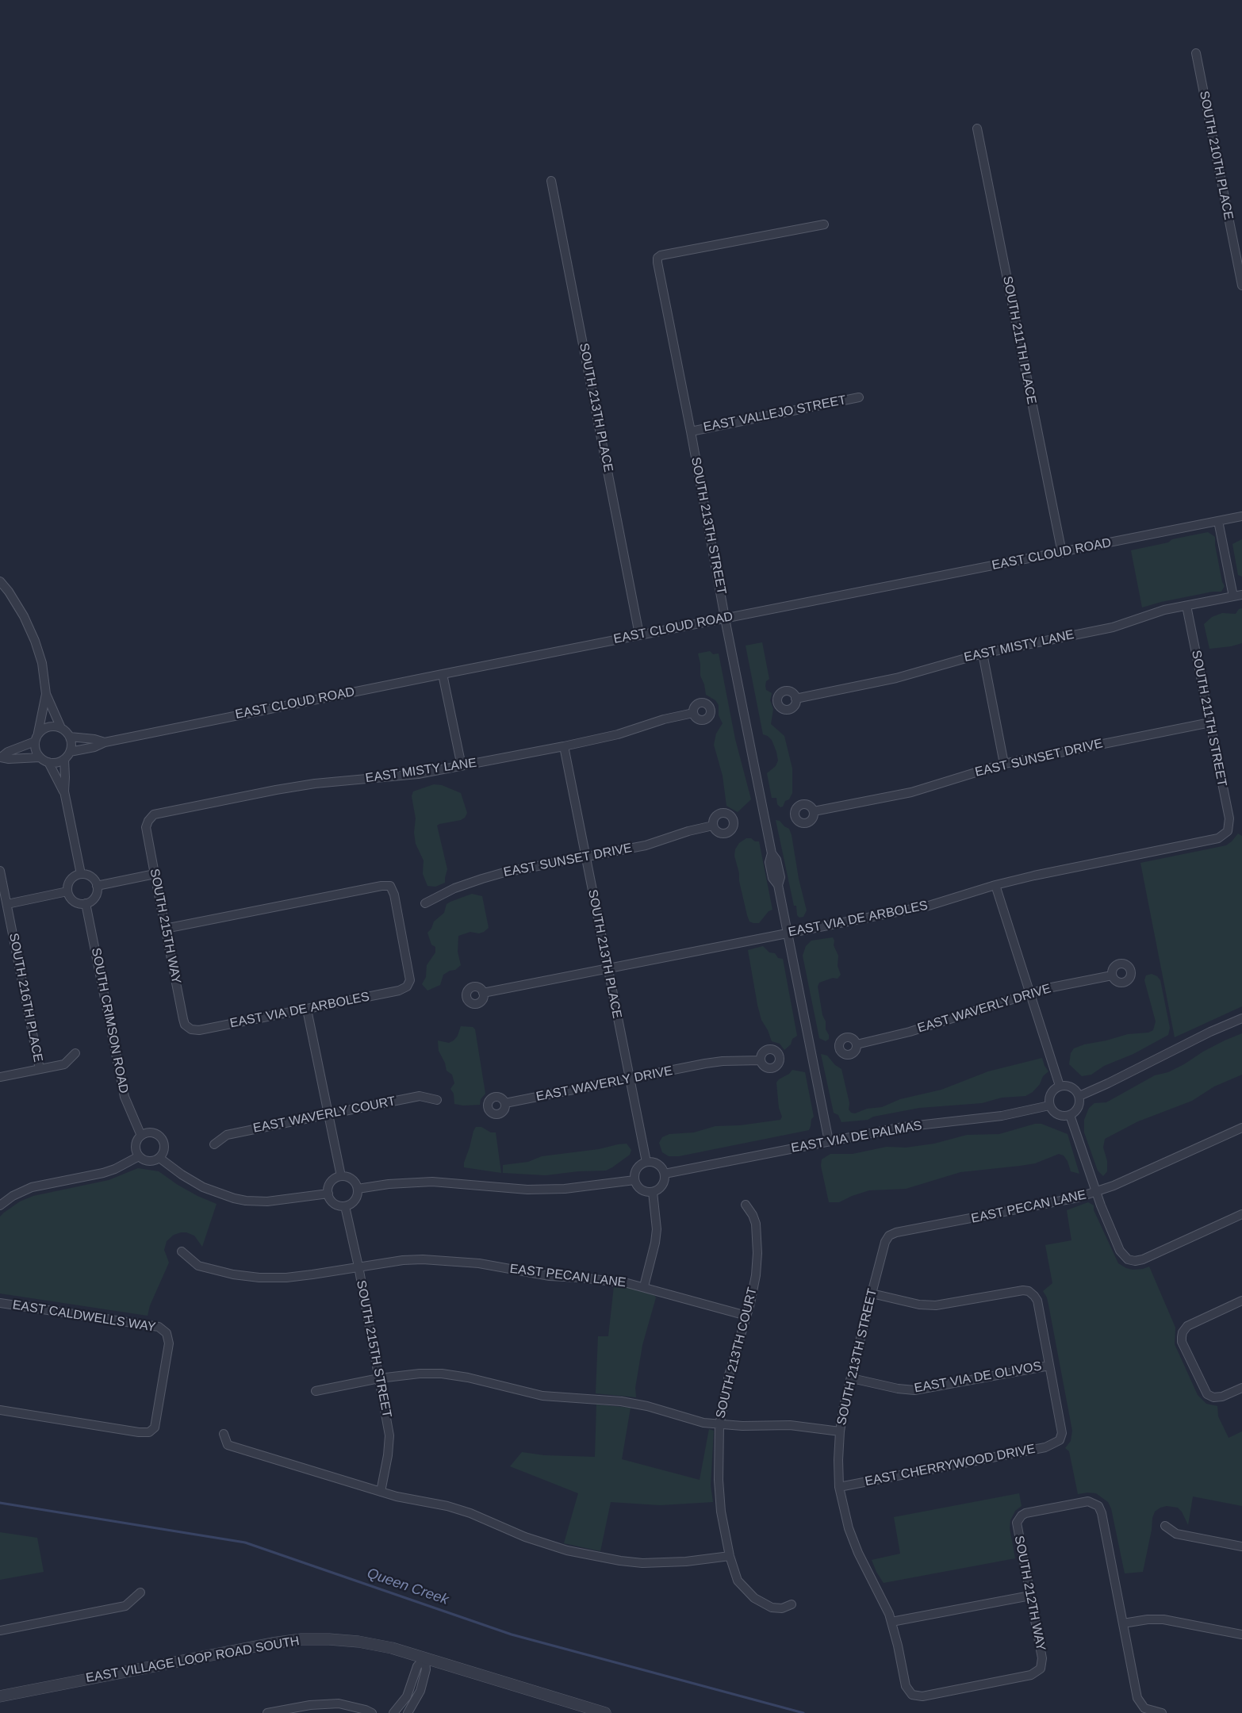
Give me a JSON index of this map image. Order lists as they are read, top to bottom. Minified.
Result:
{"streets":{"street":["SOUTH 210TH PLACE","SOUTH 211TH PLACE","SOUTH 213TH PLACE","EAST VALLEJO STREET","SOUTH 213TH STREET","EAST CLOUD ROAD","EAST MISTY LANE","SOUTH 211TH STREET","EAST SUNSET DRIVE","EAST VIA DE ARBOLES","SOUTH 215TH WAY","SOUTH 216TH PLACE","EAST WAVERLY DRIVE","SOUTH CRIMSON ROAD","EAST WAVERLY COURT","EAST VIA DE PALMAS","EAST PECAN LANE","EAST CALDWELLS WAY","SOUTH 215TH STREET","SOUTH 213TH COURT","EAST VIA DE OLIVOS","EAST CHERRYWOOD DRIVE","SOUTH 212TH WAY","EAST VILLAGE LOOP ROAD SOUTH"]},"crossings":[["SOUTH 211TH PLACE","EAST CLOUD ROAD"],["SOUTH 213TH PLACE","EAST CLOUD ROAD"],["SOUTH 213TH PLACE","EAST MISTY LANE"],["SOUTH 213TH PLACE","EAST SUNSET DRIVE"],["SOUTH 213TH PLACE","EAST VIA DE ARBOLES"],["SOUTH 213TH PLACE","EAST WAVERLY DRIVE"],["SOUTH 213TH PLACE","EAST VIA DE PALMAS"],["EAST VALLEJO STREET","SOUTH 213TH STREET"],["SOUTH 213TH STREET","EAST CLOUD ROAD"],["SOUTH 213TH STREET","EAST VIA DE ARBOLES"],["SOUTH 213TH STREET","EAST VIA DE PALMAS"],["SOUTH 213TH STREET","EAST PECAN LANE"],["SOUTH 213TH STREET","EAST VIA DE OLIVOS"],["SOUTH 213TH STREET","EAST CHERRYWOOD DRIVE"],["SOUTH 213TH STREET","SOUTH 212TH WAY"],["EAST MISTY LANE","SOUTH 211TH STREET"],["EAST MISTY LANE","SOUTH 215TH WAY"],["SOUTH 211TH STREET","EAST SUNSET DRIVE"],["SOUTH 211TH STREET","EAST VIA DE ARBOLES"],["EAST VIA DE ARBOLES","SOUTH 215TH WAY"],["EAST PECAN LANE","SOUTH 215TH STREET"],["EAST PECAN LANE","SOUTH 213TH COURT"],["EAST VIA DE OLIVOS","EAST CHERRYWOOD DRIVE"]],"water":["Queen Creek"]}
